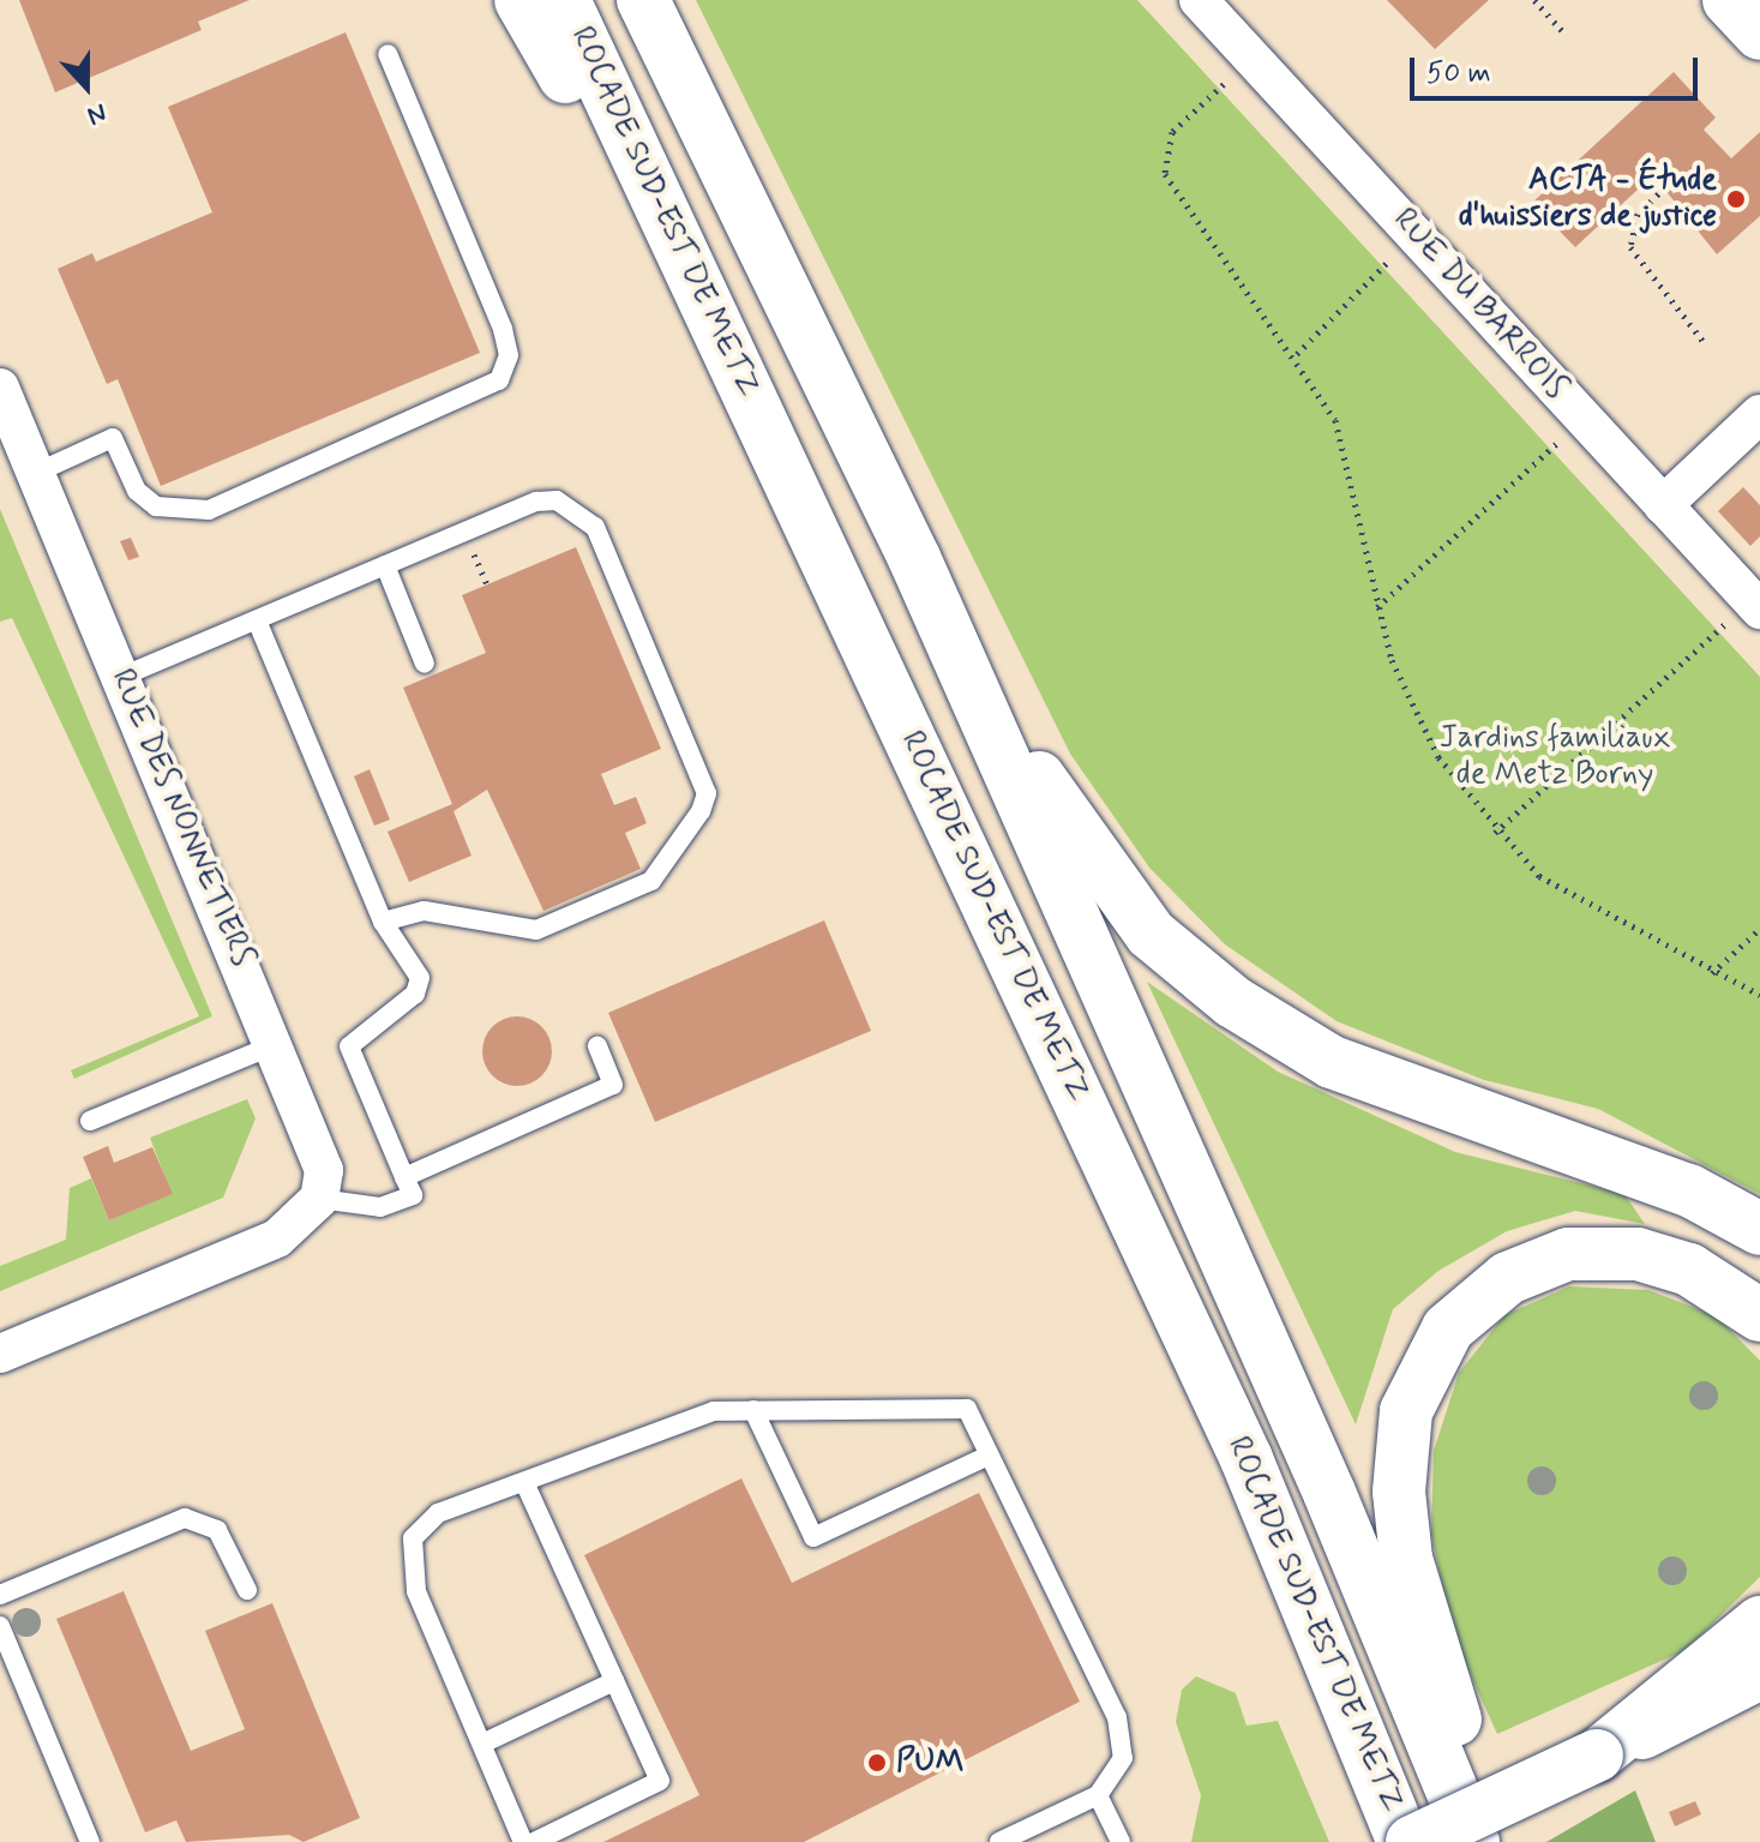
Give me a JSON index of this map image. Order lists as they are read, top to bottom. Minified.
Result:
{"streets":{"main road":["ROCADE SUD-EST DE METZ"],"street":["RUE DU BARROIS","RUE DES NONNETIERS"]},"parks":["Jardins familiaux de Metz Borny"],"places":["ACTA - Étude d'huissiers de justice","PUM"],"scale_bar":"50 m","north":"bottom"}
